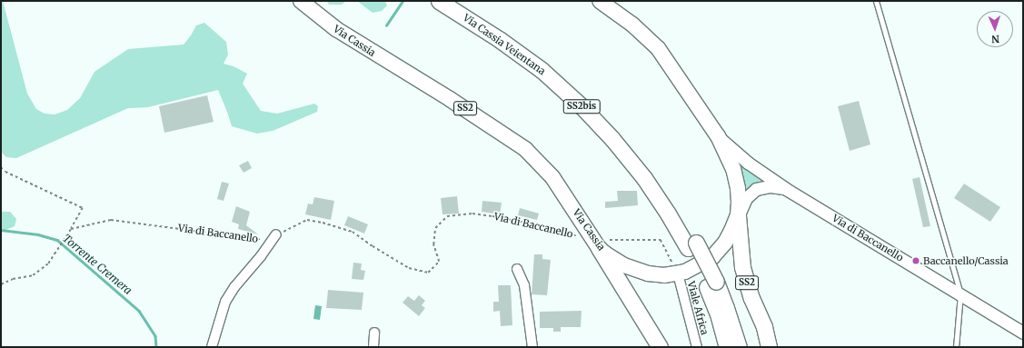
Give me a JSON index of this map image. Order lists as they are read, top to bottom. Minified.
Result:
{"streets":{"highway":["Via Cassia Veientana","SS2bis","SS2"],"main road":["Via Cassia"],"street":["Via di Baccanello","Viale Africa"]},"crossings":[["Via Cassia","SS2"],["Via Cassia","Via di Baccanello"],["Via Cassia","Viale Africa"],["SS2","Via di Baccanello"]],"water":["Torrente Cremera"],"places":["Baccanello/Cassia"],"north":"bottom"}
